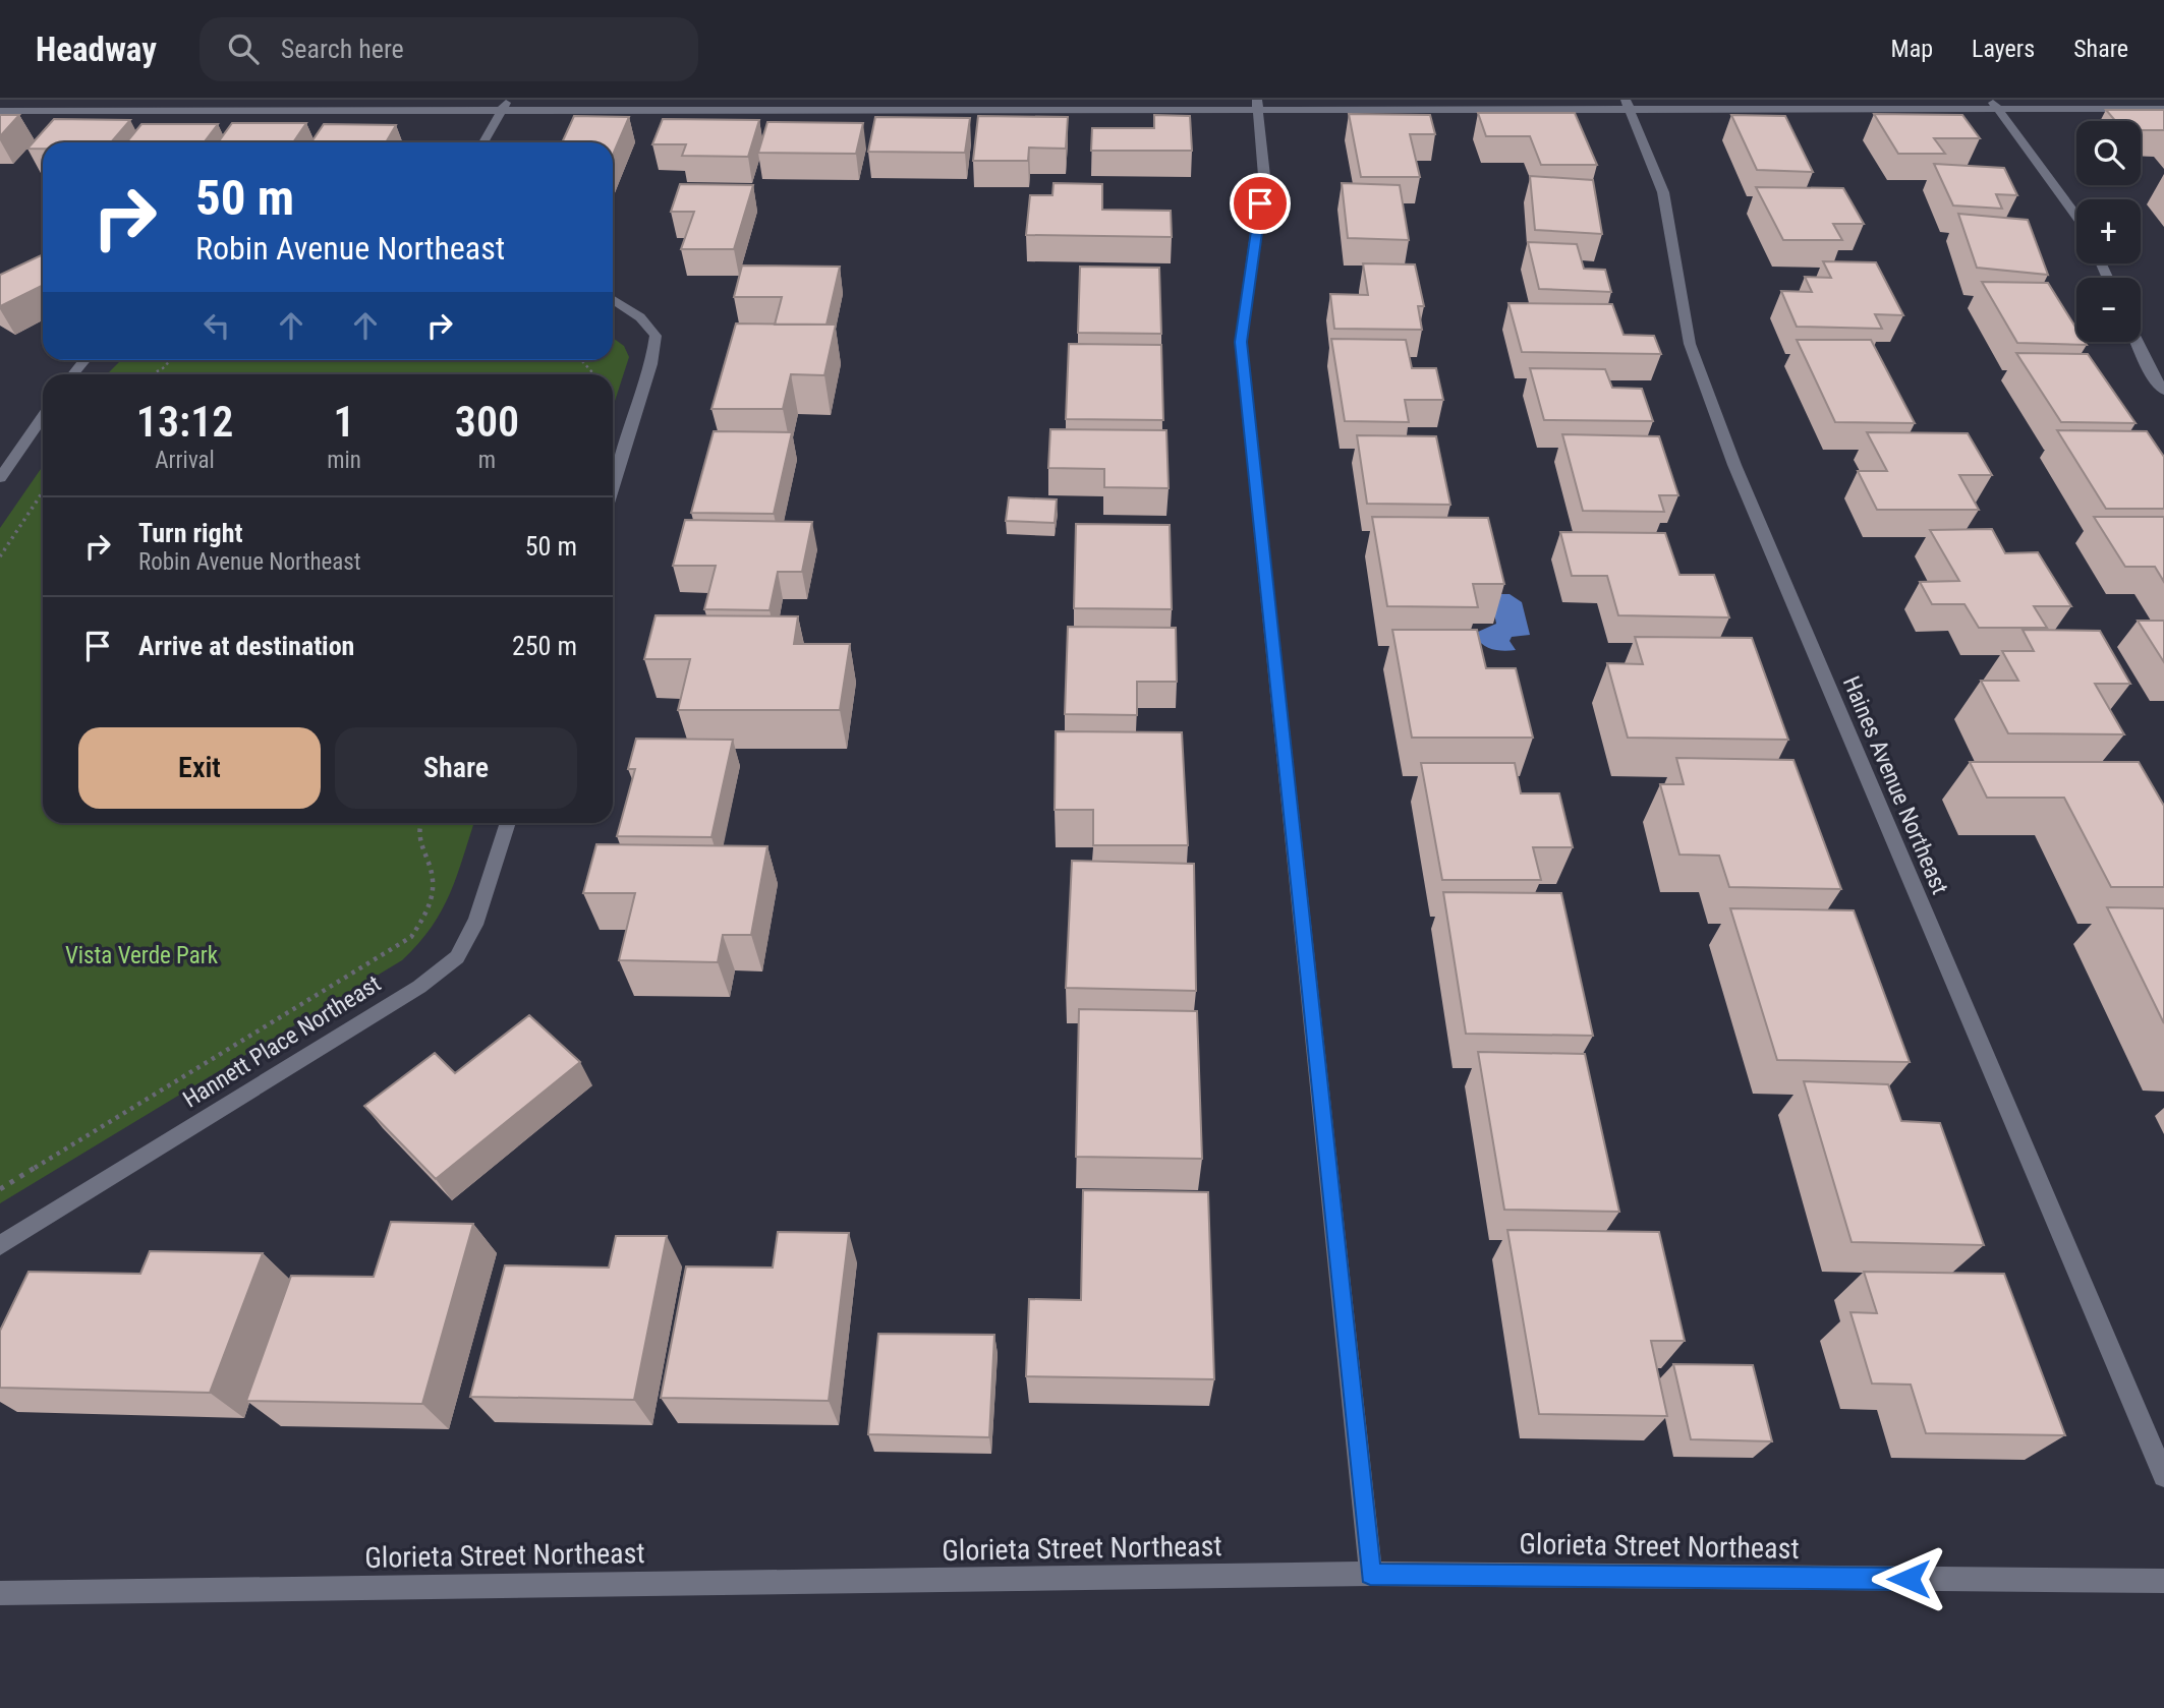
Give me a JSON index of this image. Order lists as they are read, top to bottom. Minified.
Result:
{"streets":{"street":["Haines Avenue Northeast","Hannett Place Northeast","Glorieta Street Northeast"]},"parks":["Vista Verde Park"],"page":{"header":"Headway","search":"Search here","nav":["Map","Layers","Share"],"map_buttons":["+","−"],"turn":["50 m","Robin Avenue Northeast"],"eta":["13:12","Arrival","1","min","300","m"],"list":[{"name":"Turn right","note":"Robin Avenue Northeast","value":"50 m"},{"name":"Arrive at destination","value":"250 m"}],"buttons":["Exit","Share"]}}
